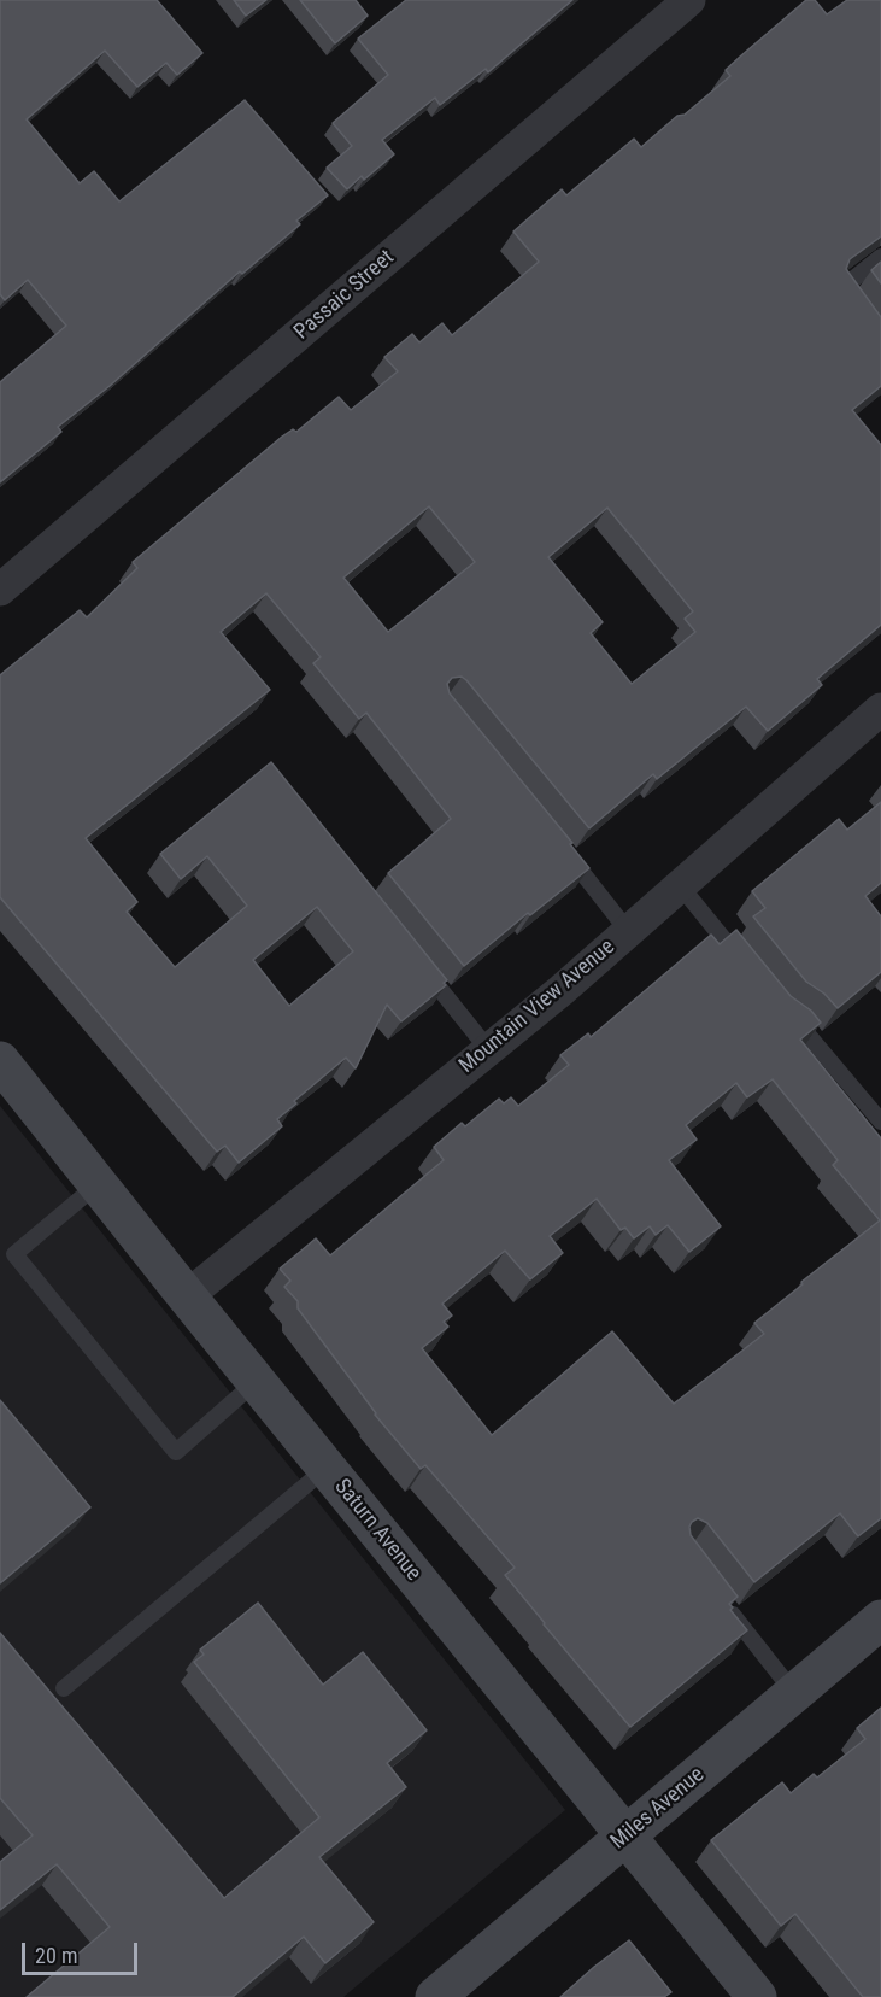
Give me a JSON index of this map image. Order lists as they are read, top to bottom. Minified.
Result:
{"streets":{"street":["Passaic Street","Mountain View Avenue","Saturn Avenue","Miles Avenue"]},"crossings":[["Mountain View Avenue","Saturn Avenue"],["Saturn Avenue","Miles Avenue"]],"scale_bar":"20 m"}
